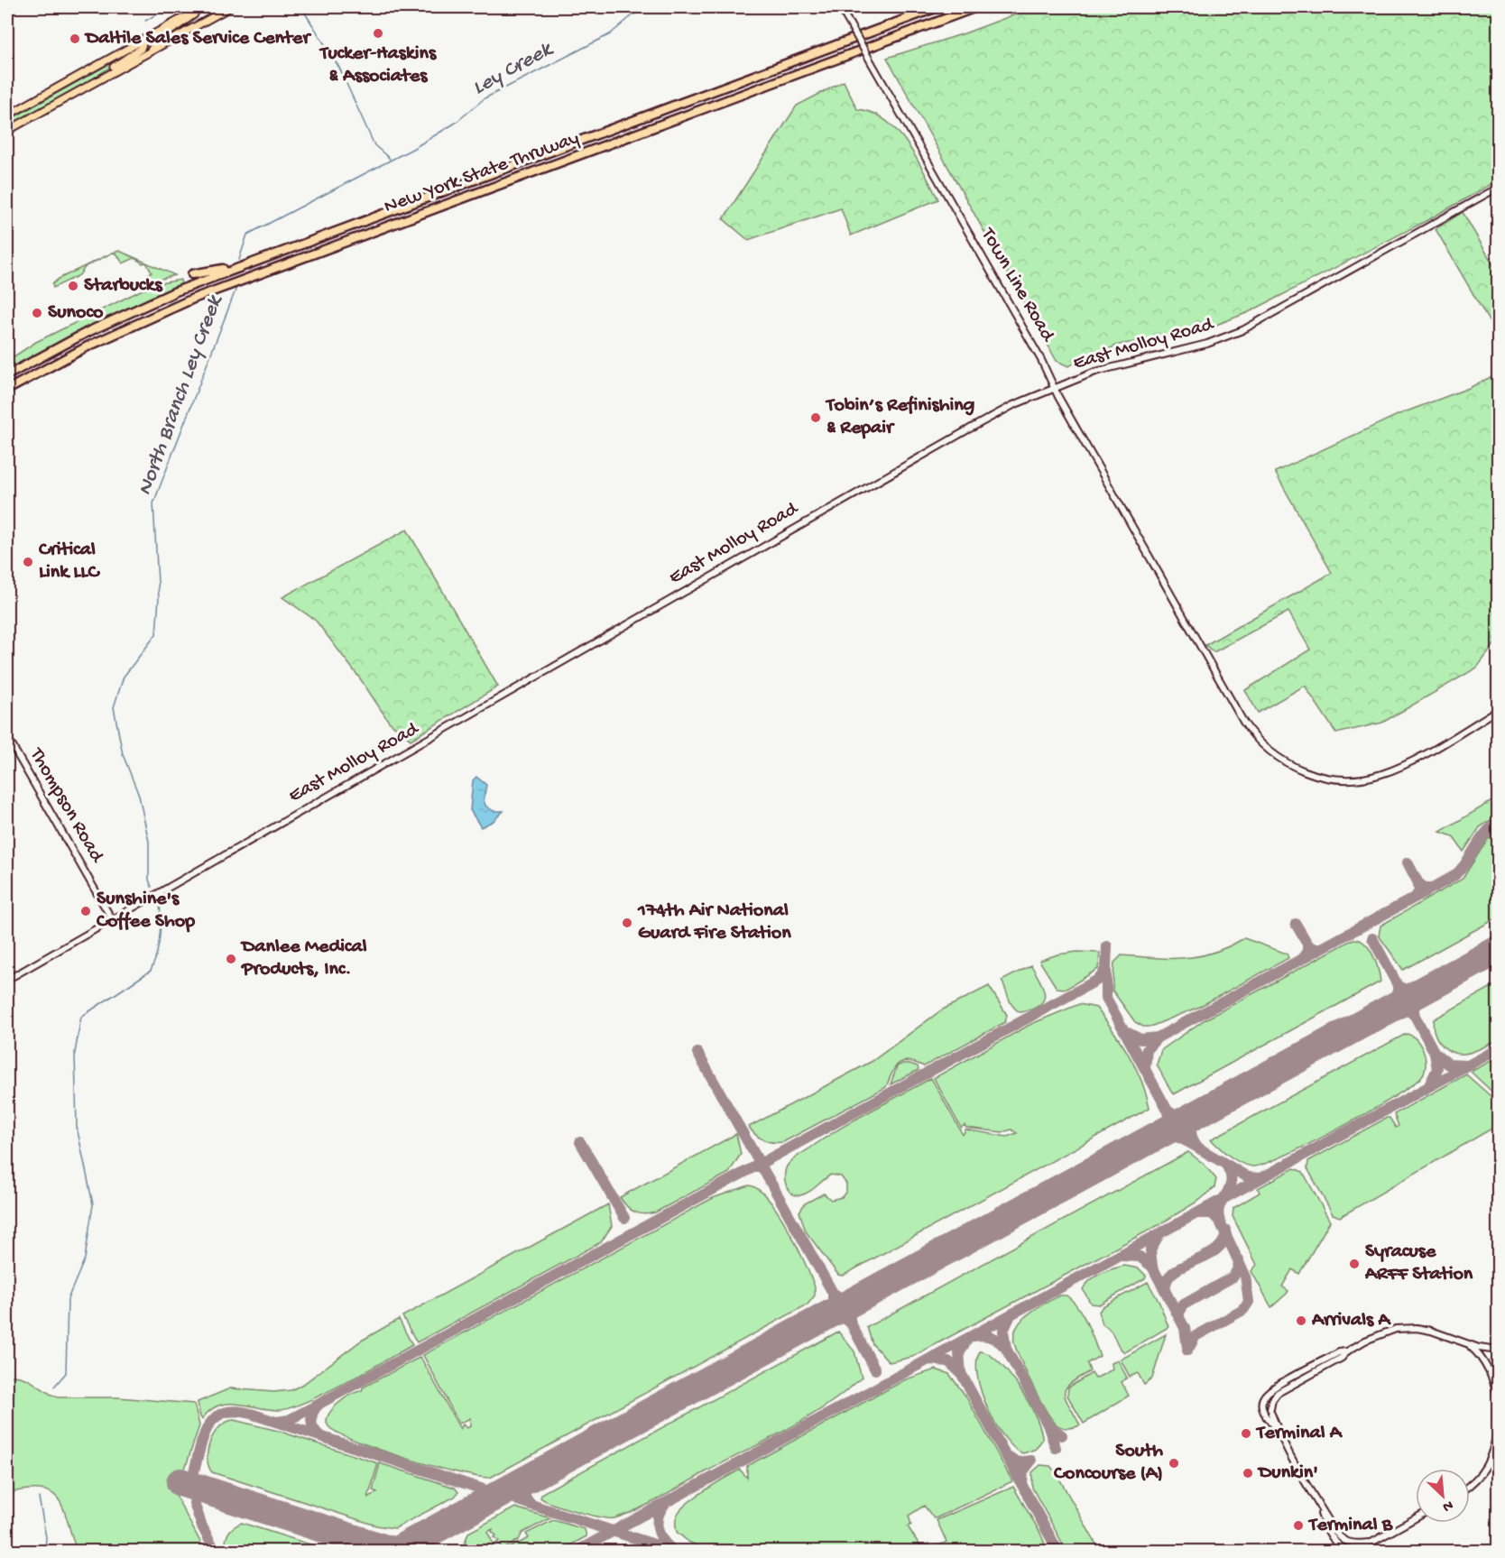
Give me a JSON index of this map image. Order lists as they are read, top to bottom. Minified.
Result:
{"streets":{"highway":["New York State Thruway"],"street":["Town Line Road","East Molloy Road","Thompson Road"]},"crossings":[["Town Line Road","East Molloy Road"],["East Molloy Road","Thompson Road"]],"water":["Ley Creek","North Branch Ley Creek"],"places":["Tucker-Haskins & Associates","Daltile Sales Service Center","Starbucks","Sunoco","Tobin’s Refinishing & Repair","Critical Link LLC","Sunshine's Coffee Shop","174th Air National Guard Fire Station","Danlee Medical Products, Inc.","Syracuse ARFF Station","Arrivals A","Terminal A","South Concourse (A)","Dunkin'","Terminal B"],"north":"bottom right"}
